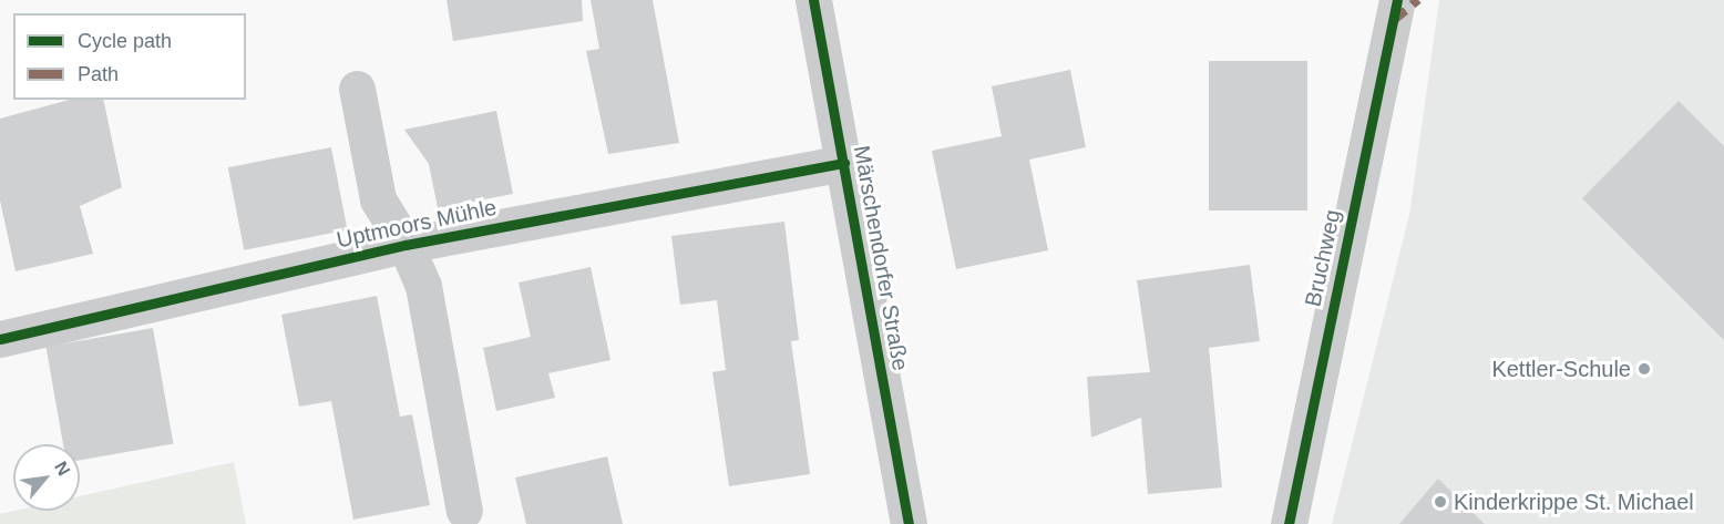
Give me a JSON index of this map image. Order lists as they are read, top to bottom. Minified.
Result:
{"streets":{"street":["Uptmoors Mühle","Märschendorfer Straße","Bruchweg"]},"crossings":[["Uptmoors Mühle","Märschendorfer Straße"]],"places":["Kettler-Schule","Kinderkrippe St. Michael"],"legend":["Cycle path","Path"],"north":"top right"}
